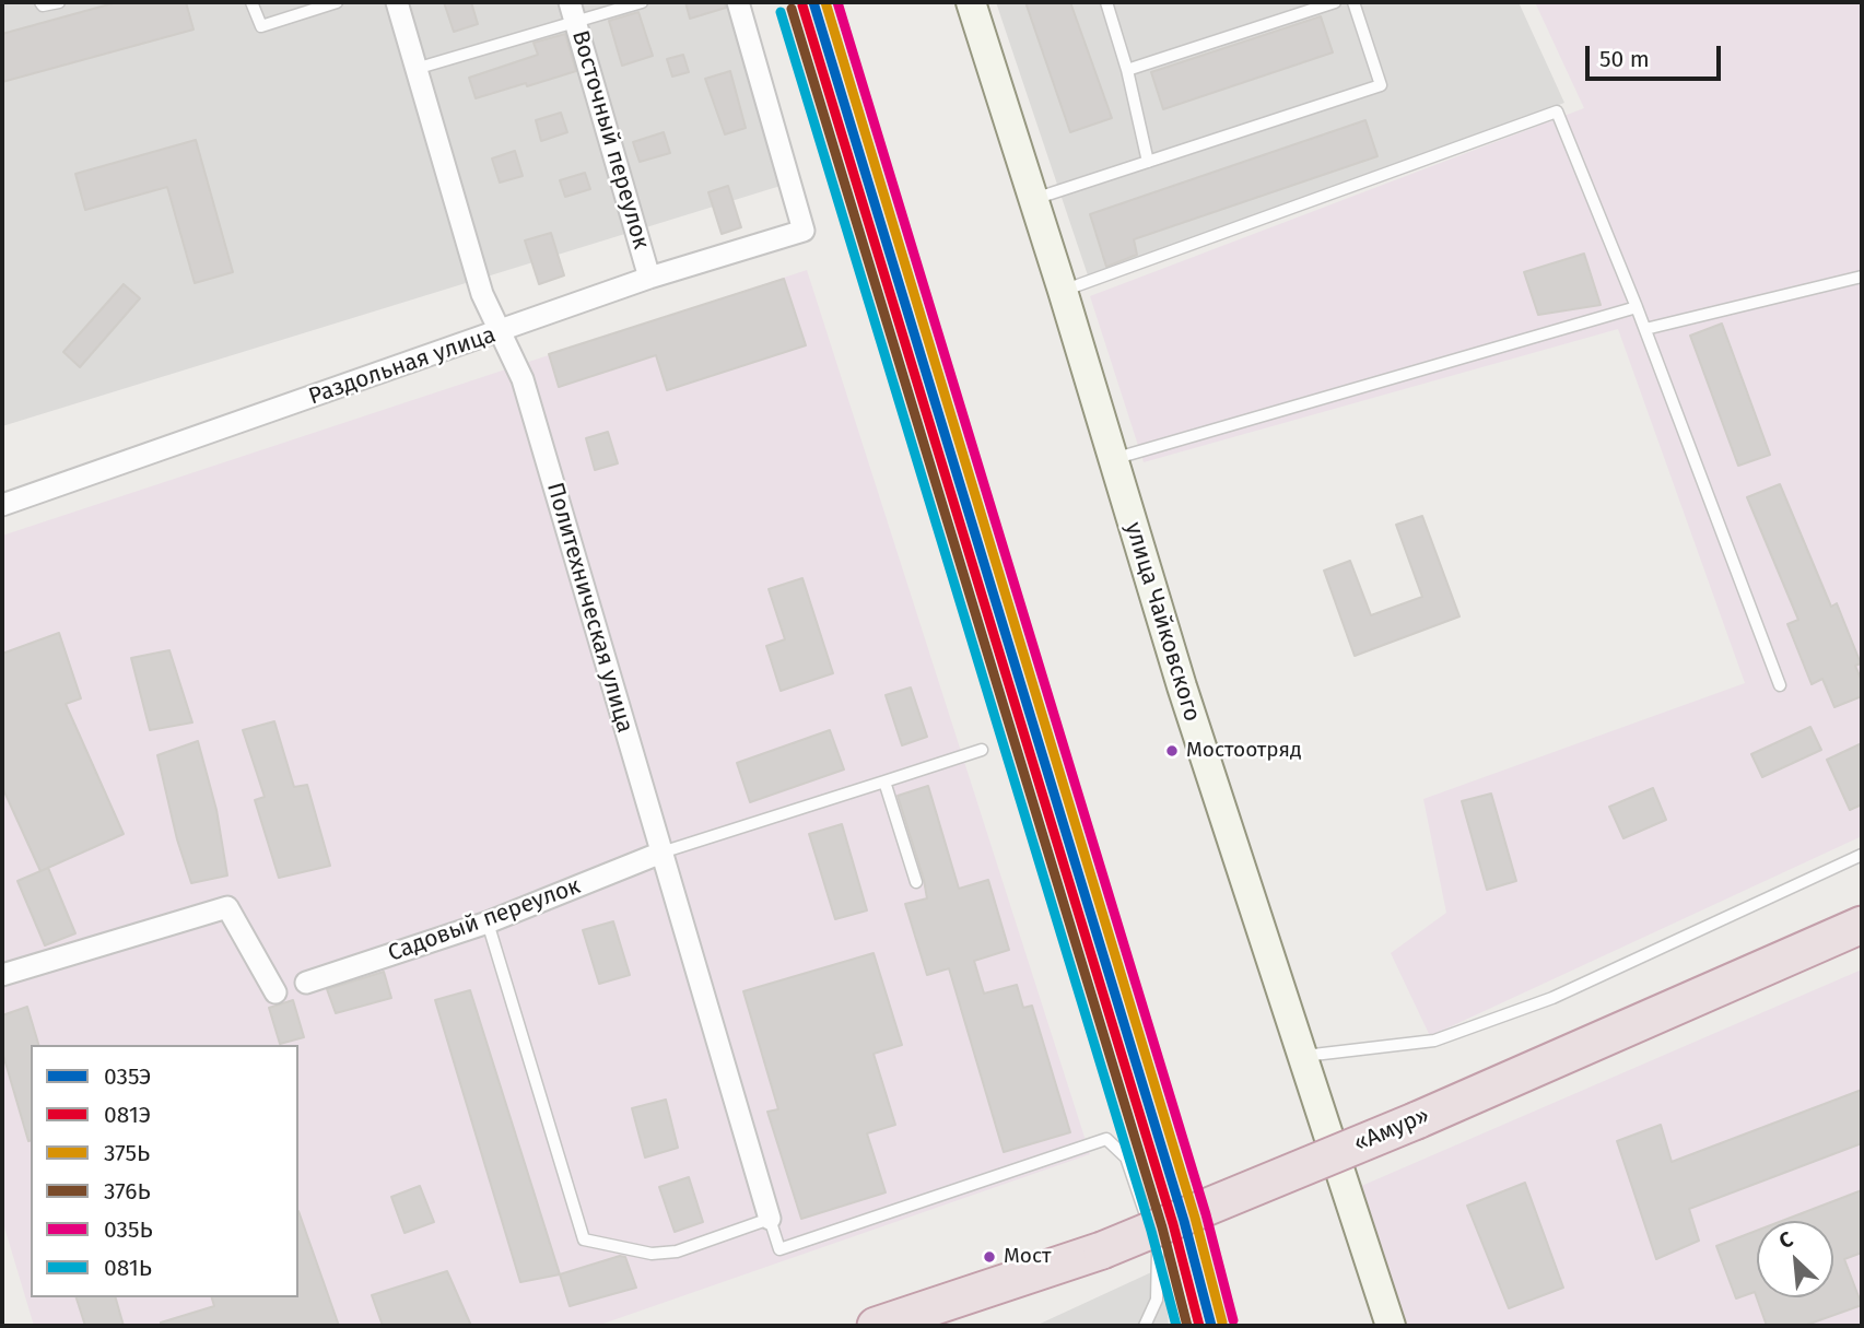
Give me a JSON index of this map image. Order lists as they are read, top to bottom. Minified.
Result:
{"streets":{"highway":["«Амур»"],"street":["Восточный переулок","Раздольная улица","Политехническая улица","улица Чайковского","Садовый переулок"]},"crossings":[["Восточный переулок","Раздольная улица"],["Раздольная улица","Политехническая улица"],["Политехническая улица","Садовый переулок"]],"places":["Мостоотряд","Мост"],"lines":["transit line 035Э","transit line 375Ь","transit line 035Ь","transit line 081Э","transit line 376Ь","transit line 081Ь"],"legend":["035Э","081Э","375Ь","376Ь","035Ь","081Ь"],"scale_bar":"50 m","north":"top left"}
